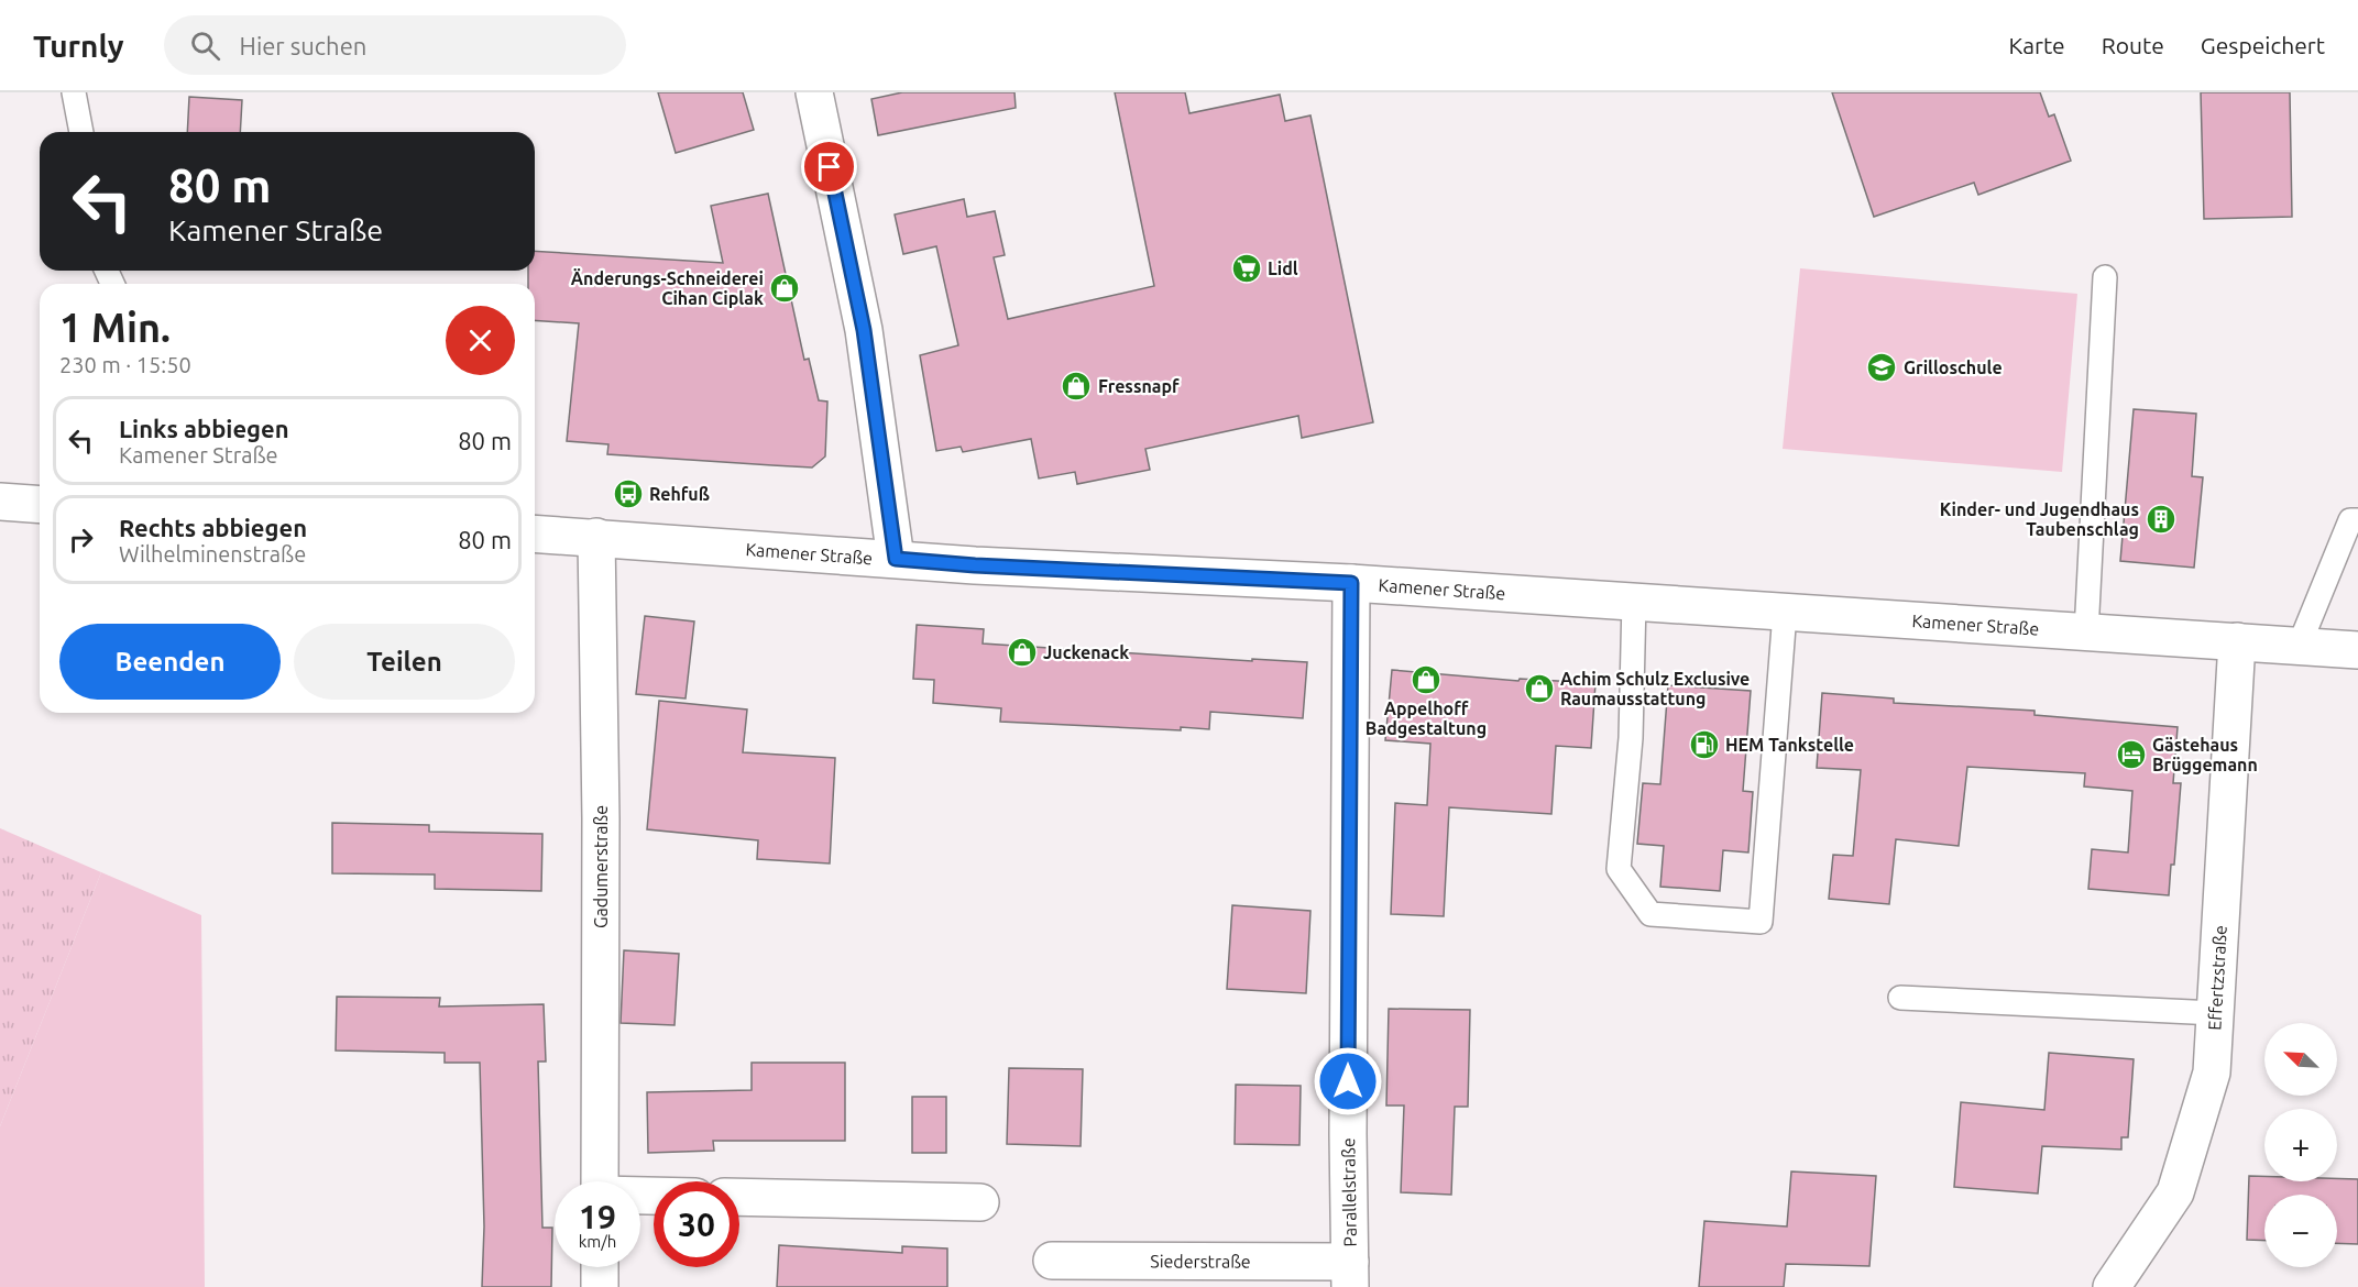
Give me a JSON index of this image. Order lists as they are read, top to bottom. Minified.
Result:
{"streets":{"street":["Kamener Straße","Gadumerstraße","Effertzstraße","Parallelstraße","Siederstraße"]},"crossings":[["Kamener Straße","Gadumerstraße"],["Kamener Straße","Effertzstraße"],["Kamener Straße","Parallelstraße"],["Parallelstraße","Siederstraße"]],"places":{"supermarket":["Lidl"],"shop":["Änderungs-Schneiderei Cihan Ciplak","Fressnapf","Juckenack","Appelhoff Badgestaltung","Achim Schulz Exclusive Raumausstattung"],"school or university":["Grilloschule"],"bus stop":["Rehfuß"],"building":["Kinder- und Jugendhaus Taubenschlag"],"fuel station":["HEM Tankstelle"],"hotel":["Gästehaus Brüggemann"]},"north":"top left","page":{"header":"Turnly","search":"Hier suchen","nav":["Karte","Route","Gespeichert"],"turn":["80 m","Kamener Straße"],"heading":["1 Min.","230 m · 15:50"],"list":[{"name":"Links abbiegen","note":"Kamener Straße","value":"80 m"},{"name":"Rechts abbiegen","note":"Wilhelminenstraße","value":"80 m"}],"buttons":["Beenden","Teilen"],"map_buttons":["+","−"],"speed":"19 km/h","limit":"30"}}
